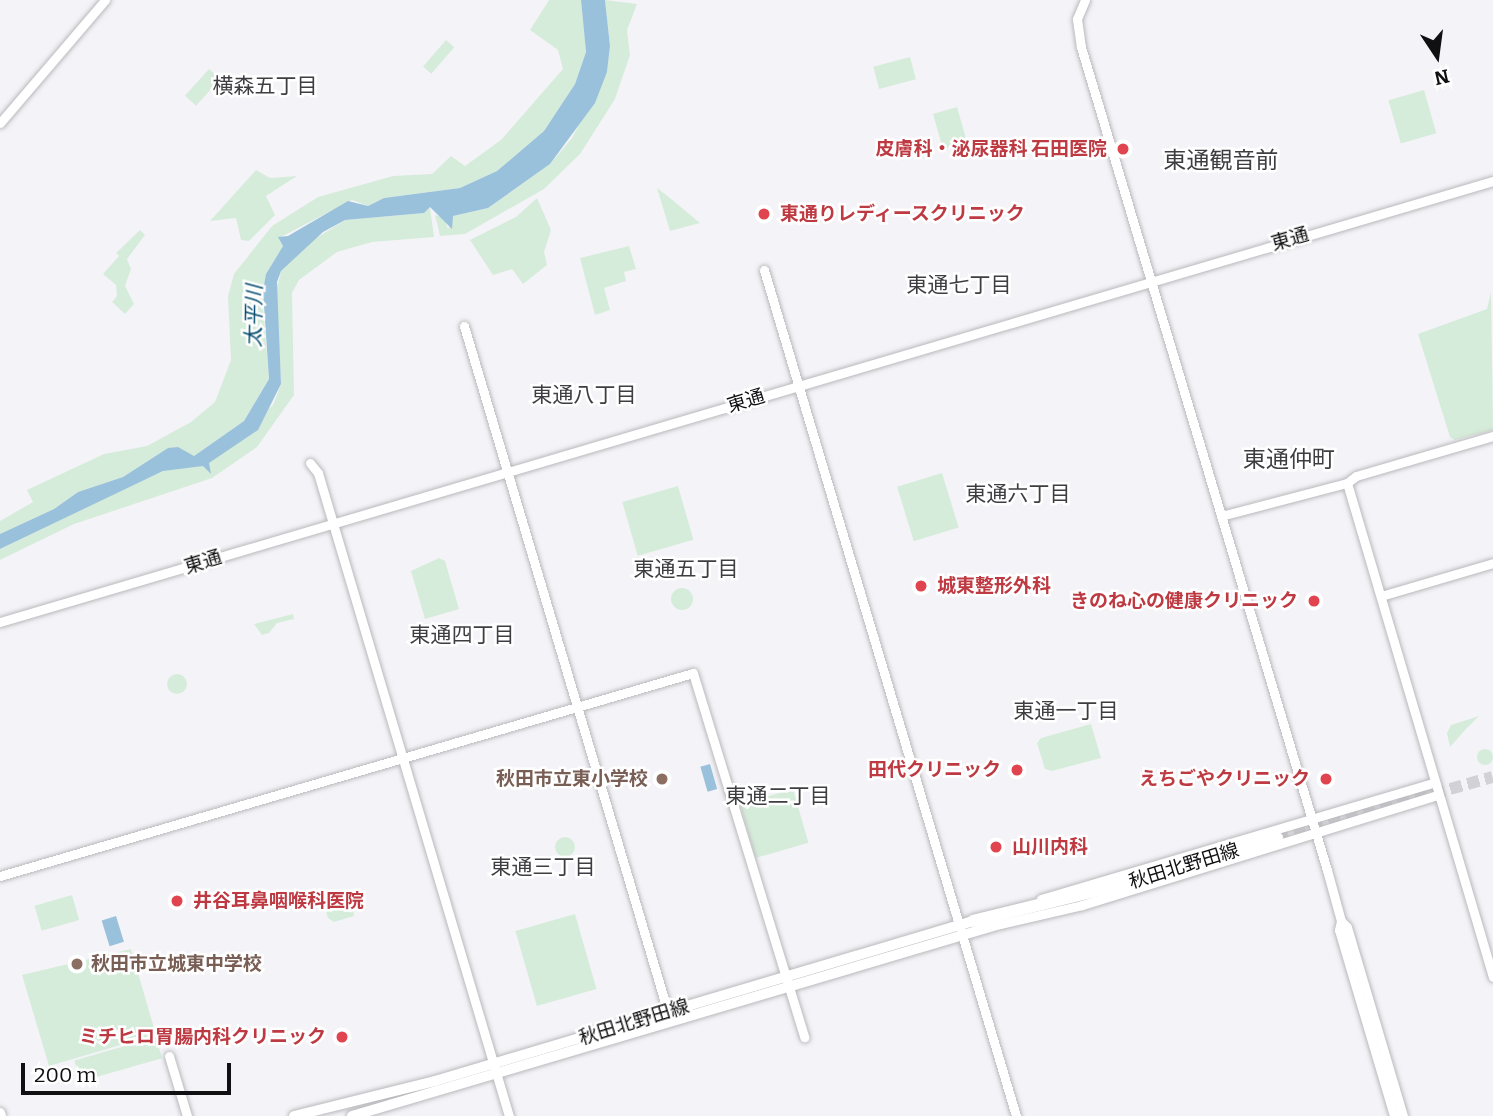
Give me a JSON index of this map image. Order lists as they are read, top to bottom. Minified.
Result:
{"streets":{"highway":["秋田北野田線"],"street":["東通"]},"districts":["横森五丁目","東通観音前","東通七丁目","東通八丁目","東通仲町","東通六丁目","東通五丁目","東通四丁目","東通一丁目","東通二丁目","東通三丁目"],"water":["太平川"],"places":["皮膚科・泌尿器科 石田医院","東通りレディースクリニック","城東整形外科","きのね心の健康クリニック","田代クリニック","秋田市立東小学校","えちごやクリニック","山川内科","井谷耳鼻咽喉科医院","秋田市立城東中学校","ミチヒロ胃腸内科クリニック"],"scale_bar":"200 m","north":"bottom"}
